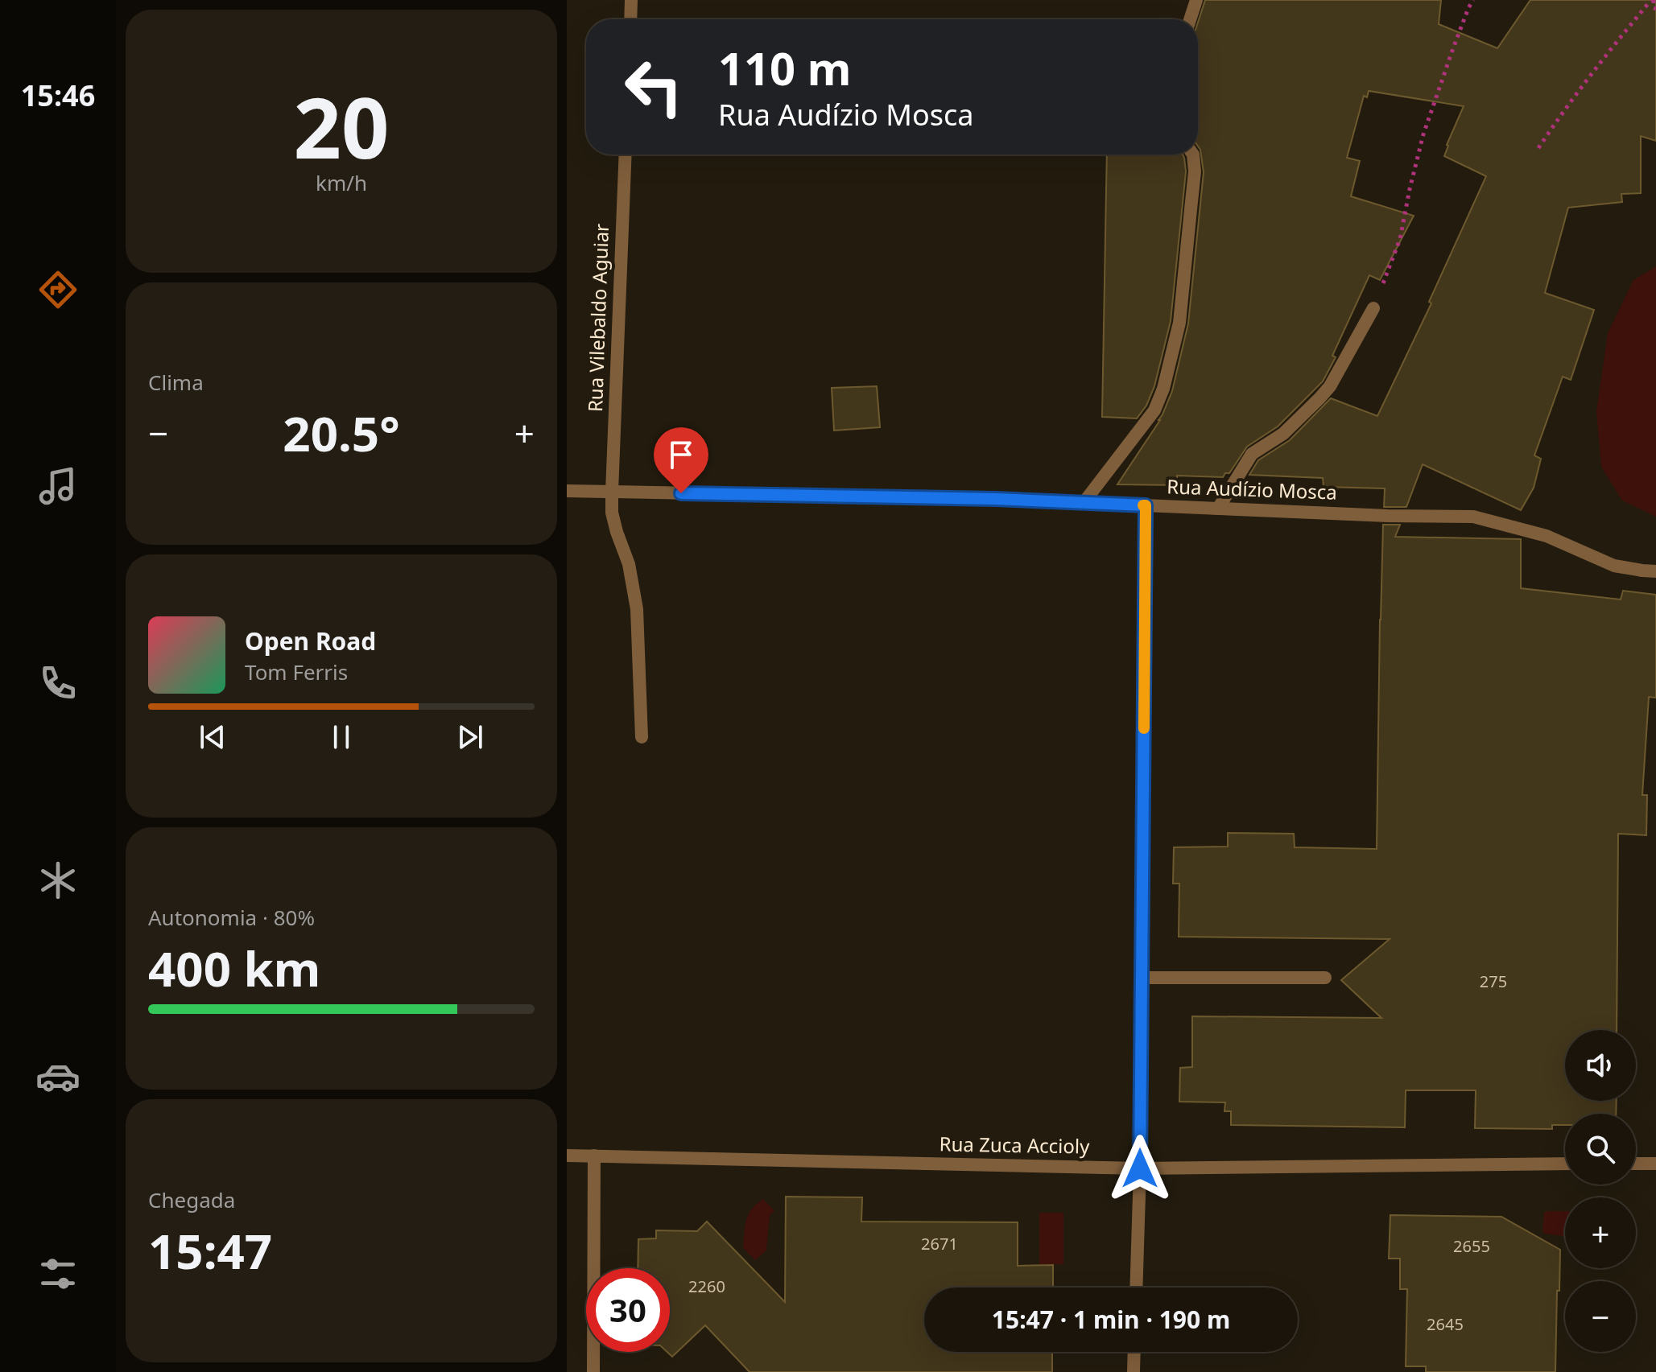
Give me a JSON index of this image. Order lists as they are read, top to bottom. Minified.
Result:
{"streets":{"street":["Rua Vilebaldo Aguiar","Rua Audízio Mosca","Rua Zuca Accioly"]},"crossings":[["Rua Vilebaldo Aguiar","Rua Audízio Mosca"]],"house_numbers":["275","2671","2655","2260","2645"],"page":{"tabs":"15:46","tile":[["20","km/h"],"Clima",["Autonomia · 80%","400 km"],["Chegada","15:47"]],"turn":["110 m","Rua Audízio Mosca"],"heat":["−","20.5°","+"],"song":["Open Road","Tom Ferris"],"map_buttons":["+","−"],"limit":"30","trip":"15:47 · 1 min · 190 m"}}
